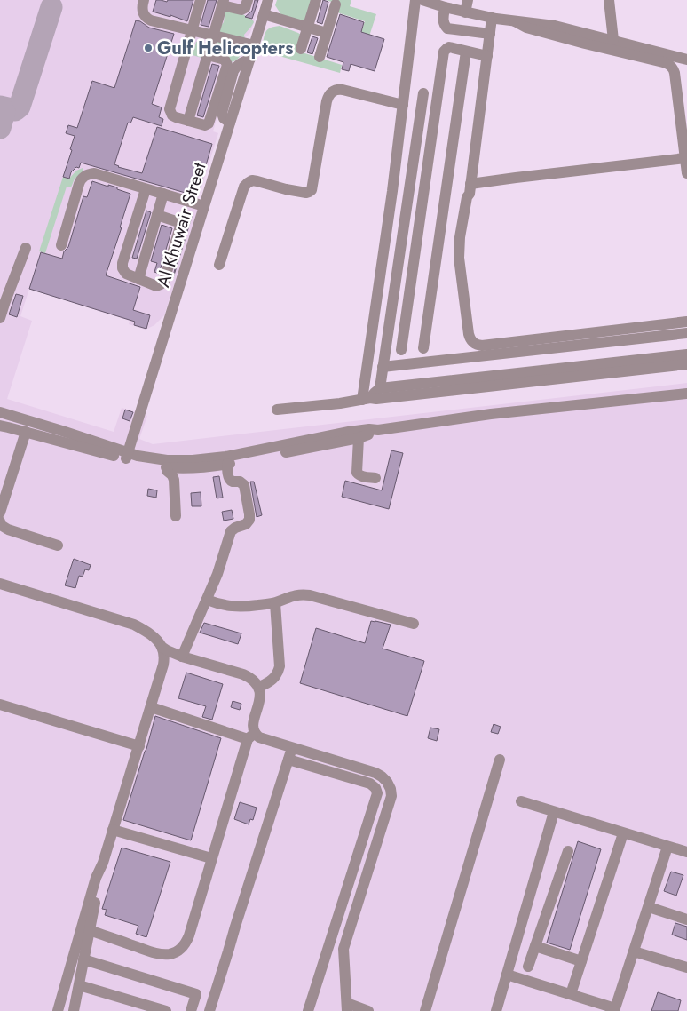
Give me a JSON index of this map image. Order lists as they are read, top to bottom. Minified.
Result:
{"streets":{"street":["Al Khuwair Street"]},"places":["Gulf Helicopters"]}
